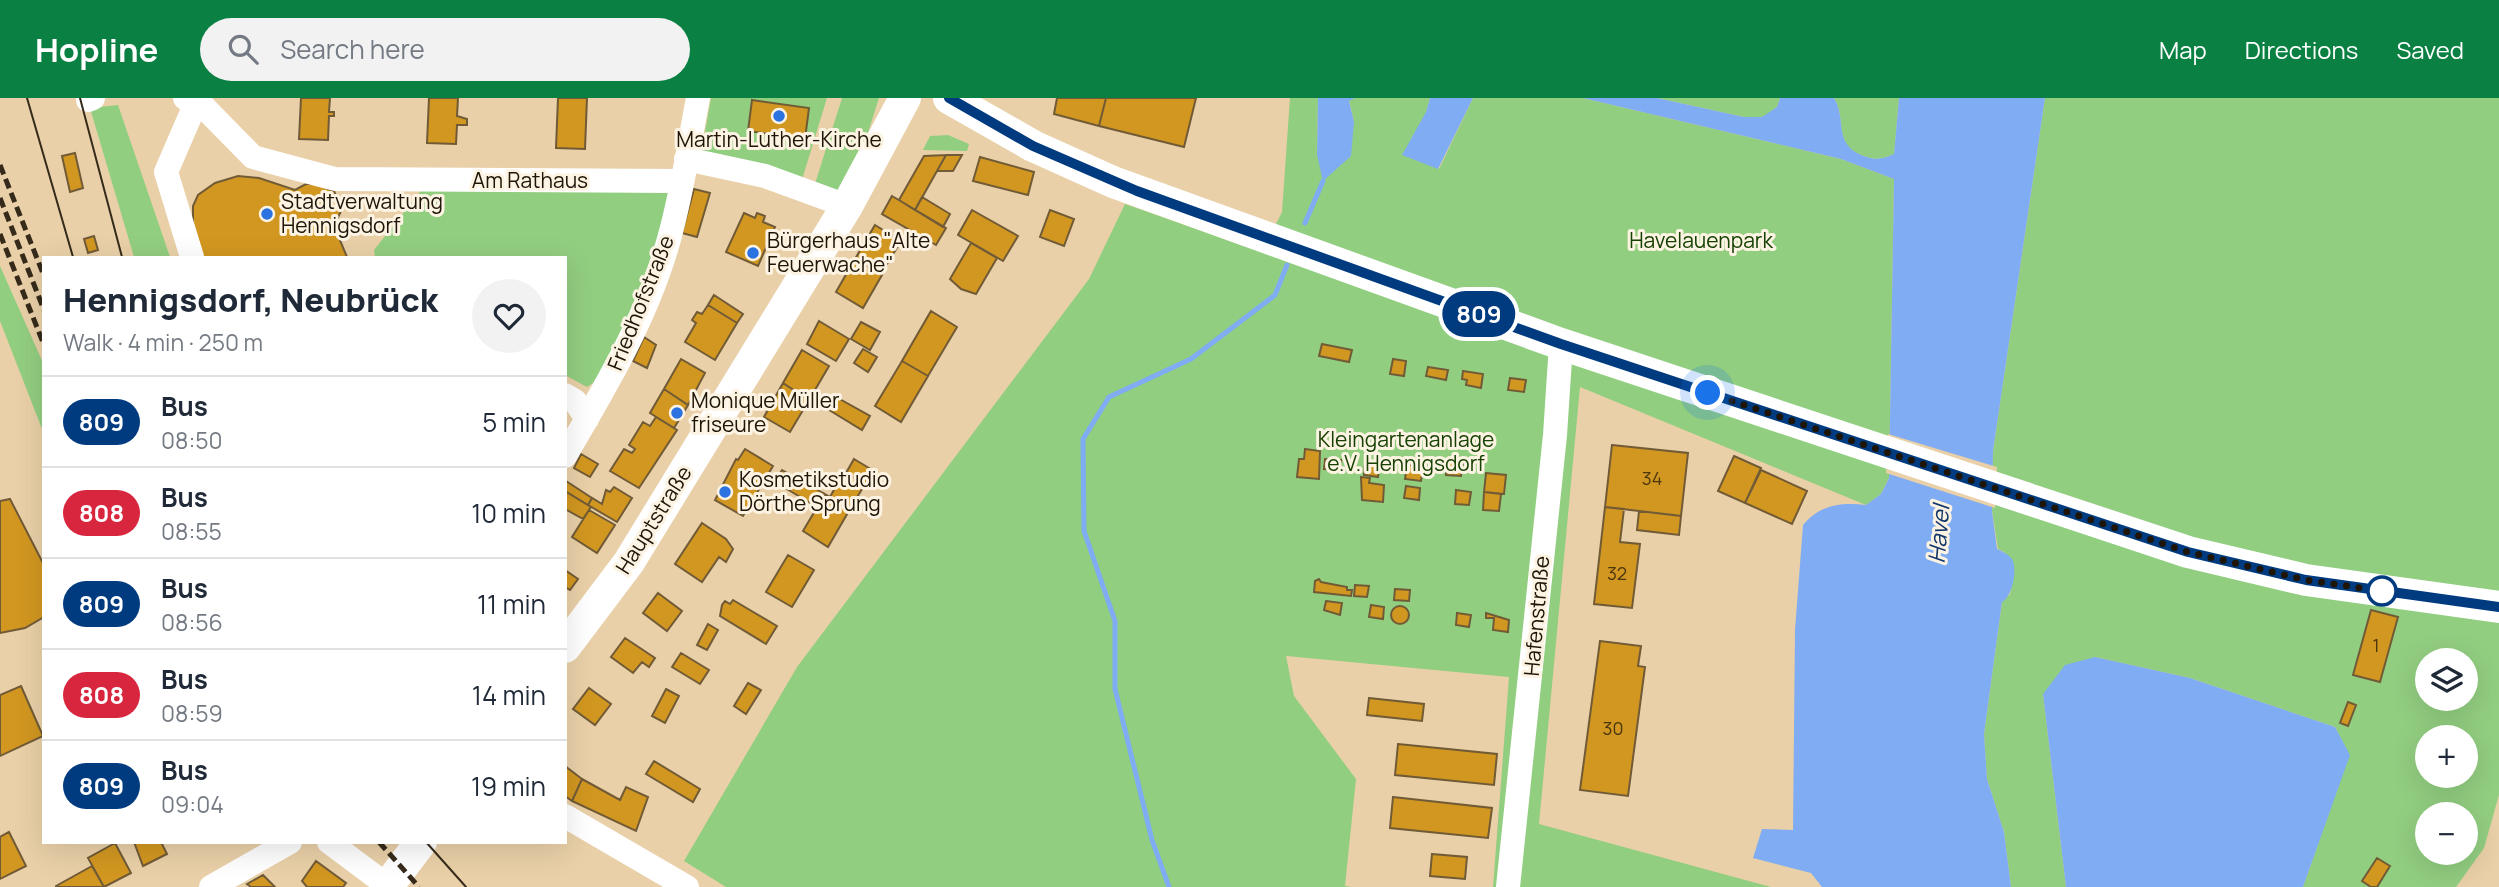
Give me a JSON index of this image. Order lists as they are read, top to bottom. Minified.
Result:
{"streets":{"main road":["Hauptstraße"],"street":["Am Rathaus","Friedhofstraße","Hafenstraße"]},"crossings":[["Am Rathaus","Friedhofstraße"],["Am Rathaus","Hauptstraße"]],"water":["Havel"],"parks":["Havelauenpark","Kleingartenanlage e.V. Hennigsdorf"],"places":["Martin-Luther-Kirche","Stadtverwaltung Hennigsdorf","Bürgerhaus \"Alte Feuerwache\"","Monique Müller friseure","Kosmetikstudio Dörthe Sprung"],"lines":["bus line 809"],"house_numbers":["34","32","1","30"],"page":{"header":"Hopline","search":"Search here","nav":["Map","Directions","Saved"],"on_map":"809","heading":["Hennigsdorf, Neubrück","Walk · 4 min · 250 m"],"list":[{"mark":"809","name":"Bus","note":"08:50","value":"5 min"},{"mark":"808","name":"Bus","note":"08:55","value":"10 min"},{"mark":"809","name":"Bus","note":"08:56","value":"11 min"},{"mark":"808","name":"Bus","note":"08:59","value":"14 min"},{"mark":"809","name":"Bus","note":"09:04","value":"19 min"}],"map_buttons":["+","−"]}}
